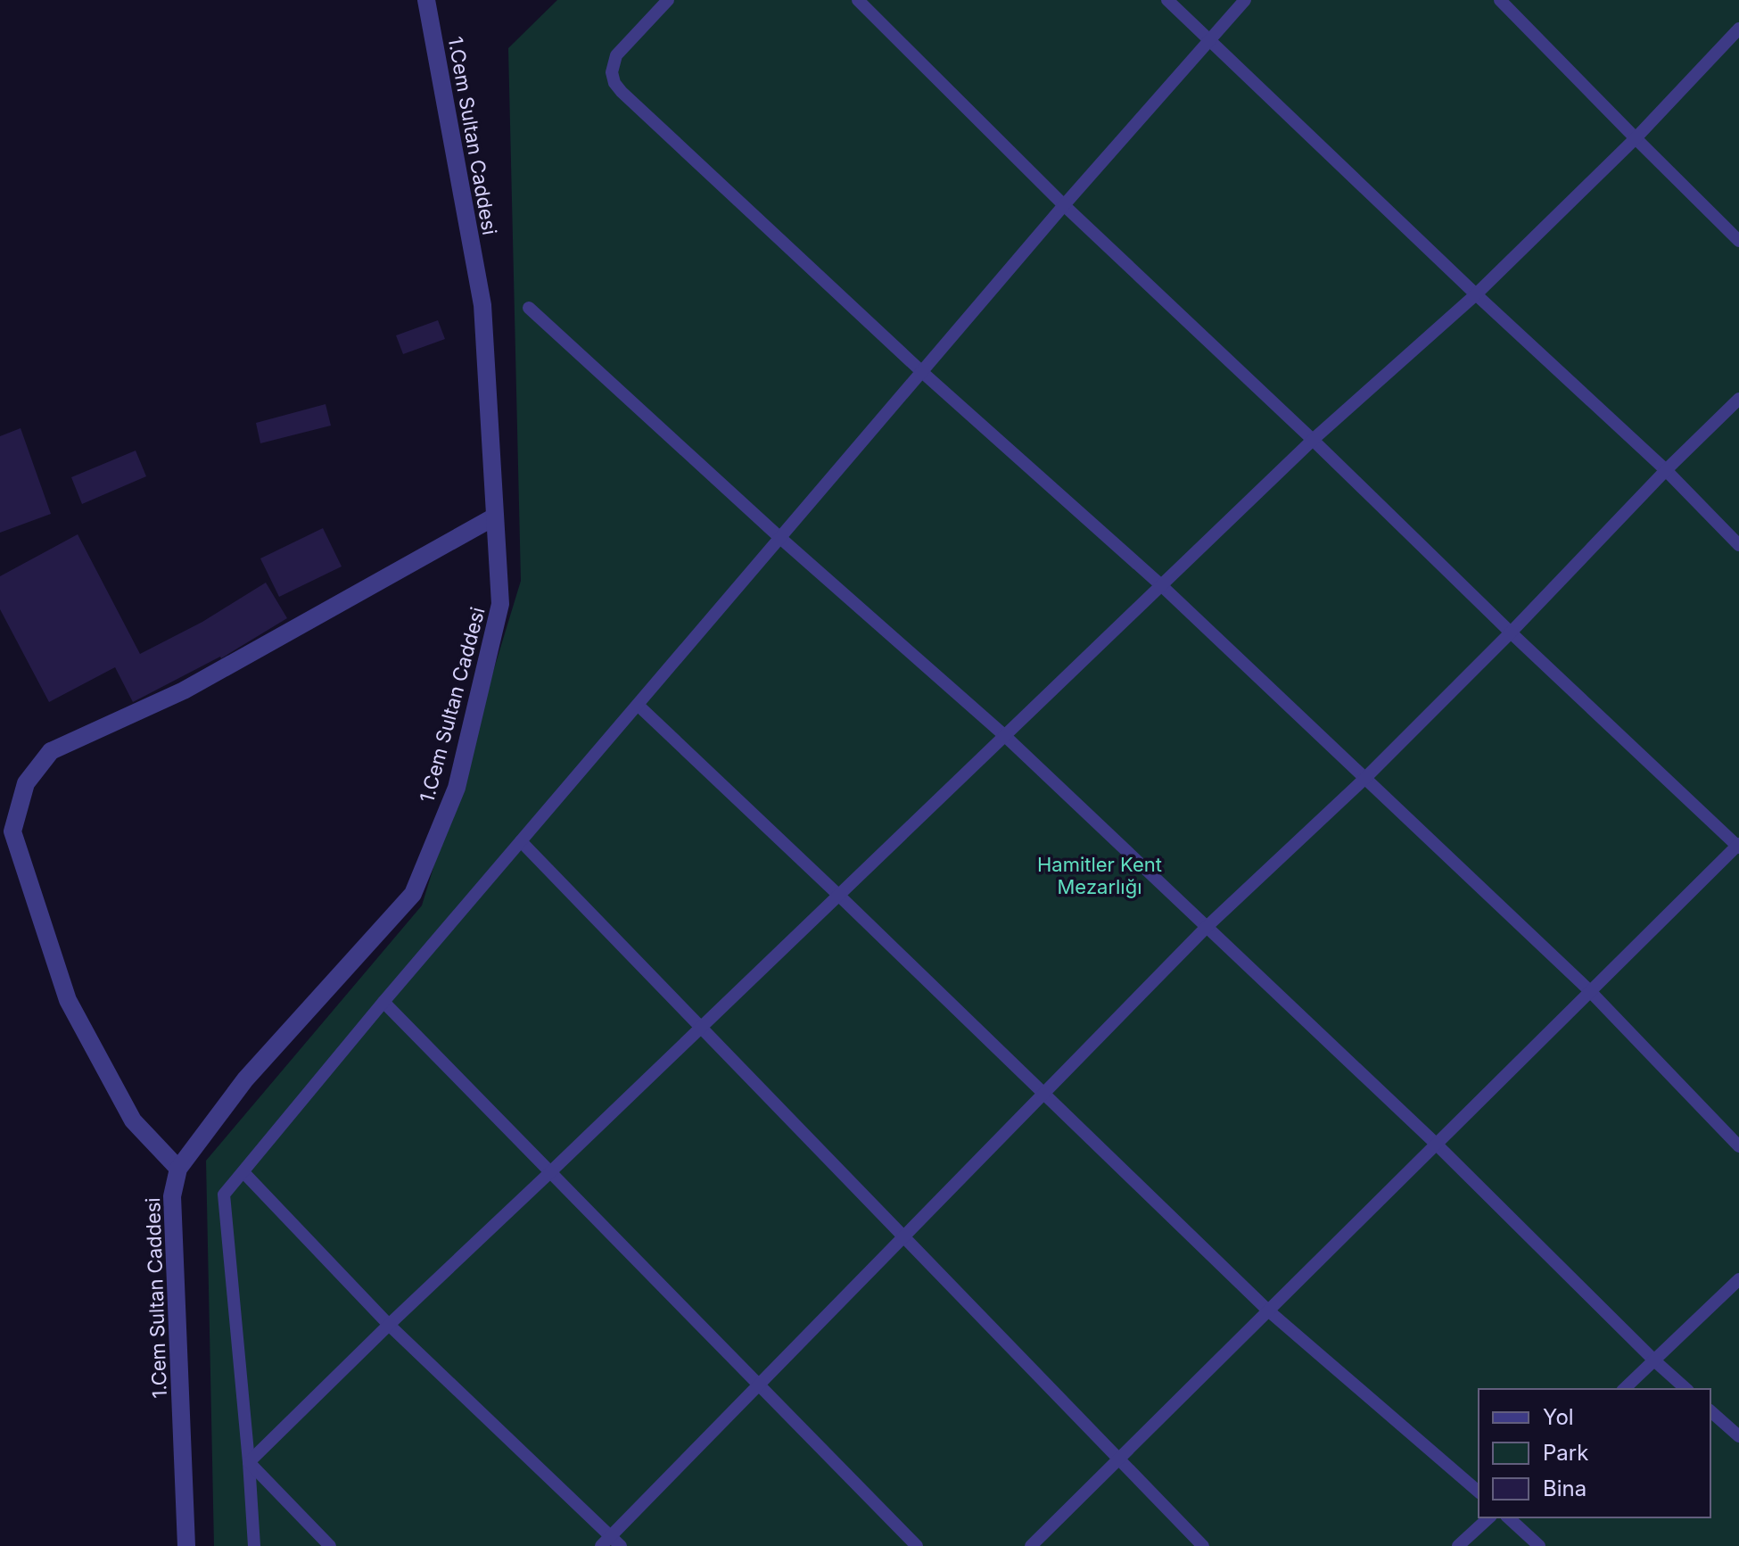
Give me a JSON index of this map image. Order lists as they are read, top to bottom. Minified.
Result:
{"streets":{"street":["1.Cem Sultan Caddesi"]},"parks":["Hamitler Kent Mezarlığı"],"legend":["Yol","Park","Bina"]}
